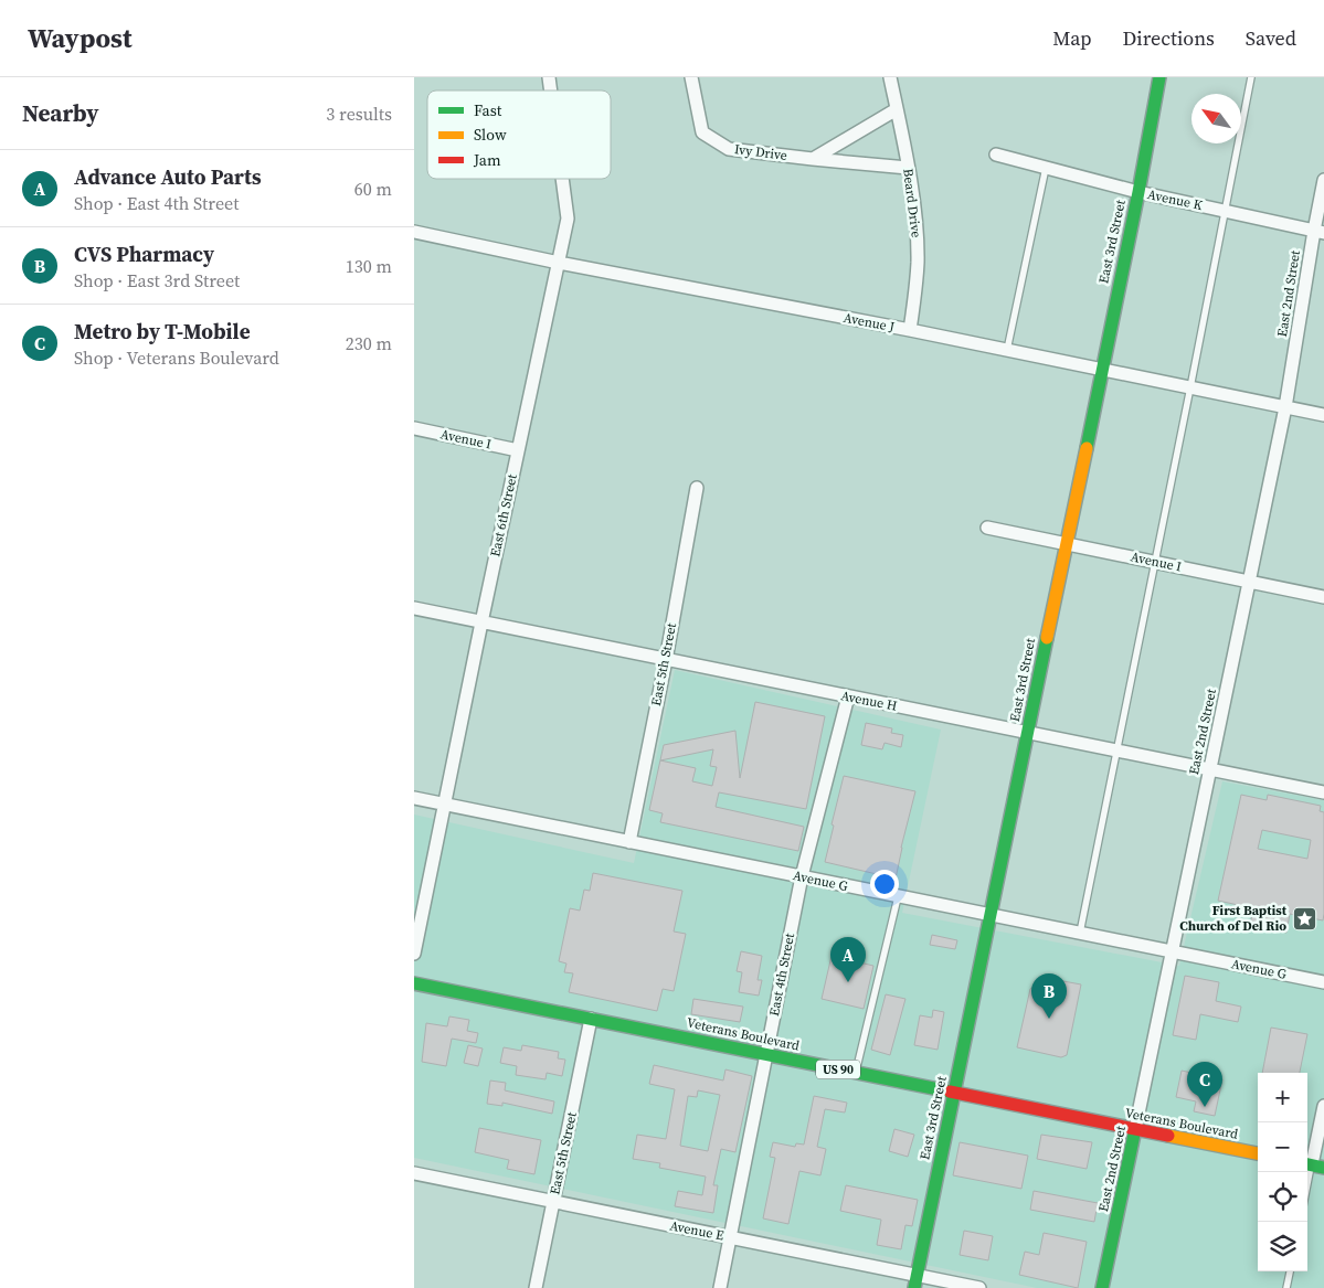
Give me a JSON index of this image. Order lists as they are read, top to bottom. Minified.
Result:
{"streets":{"street":["Ivy Drive","Avenue K","Beard Drive","East 3rd Street","East 2nd Street","Avenue J","Avenue I","East 6th Street","East 5th Street","Avenue H","Avenue G","East 4th Street","Veterans Boulevard","US 90","Avenue E"]},"crossings":[["Ivy Drive","Beard Drive"],["Avenue K","East 3rd Street"],["Avenue K","East 2nd Street"],["Beard Drive","Avenue J"],["East 3rd Street","Avenue J"],["East 3rd Street","Avenue I"],["East 3rd Street","Avenue H"],["East 3rd Street","Avenue G"],["East 3rd Street","Veterans Boulevard"],["East 3rd Street","Avenue E"],["East 2nd Street","Avenue J"],["East 2nd Street","Avenue I"],["East 2nd Street","Avenue H"],["East 2nd Street","Avenue G"],["East 2nd Street","Veterans Boulevard"],["Avenue J","East 6th Street"],["Avenue I","East 6th Street"],["East 6th Street","Avenue H"],["East 6th Street","Avenue G"],["East 5th Street","Avenue H"],["East 5th Street","Avenue G"],["East 5th Street","Veterans Boulevard"],["East 5th Street","Avenue E"],["Avenue H","East 4th Street"],["Avenue G","East 4th Street"],["East 4th Street","Veterans Boulevard"],["East 4th Street","Avenue E"]],"places":{"place":["First Baptist Church of Del Rio"]},"legend":["Fast","Slow","Jam"],"north":"top left","page":{"header":"Waypost","nav":["Map","Directions","Saved"],"heading":["Nearby","3 results"],"list":[{"mark":"A","name":"Advance Auto Parts","note":"Shop · East 4th Street","value":"60 m"},{"mark":"B","name":"CVS Pharmacy","note":"Shop · East 3rd Street","value":"130 m"},{"mark":"C","name":"Metro by T-Mobile","note":"Shop · Veterans Boulevard","value":"230 m"}],"pins":["A","B","C"],"map_buttons":["+","−"]}}
